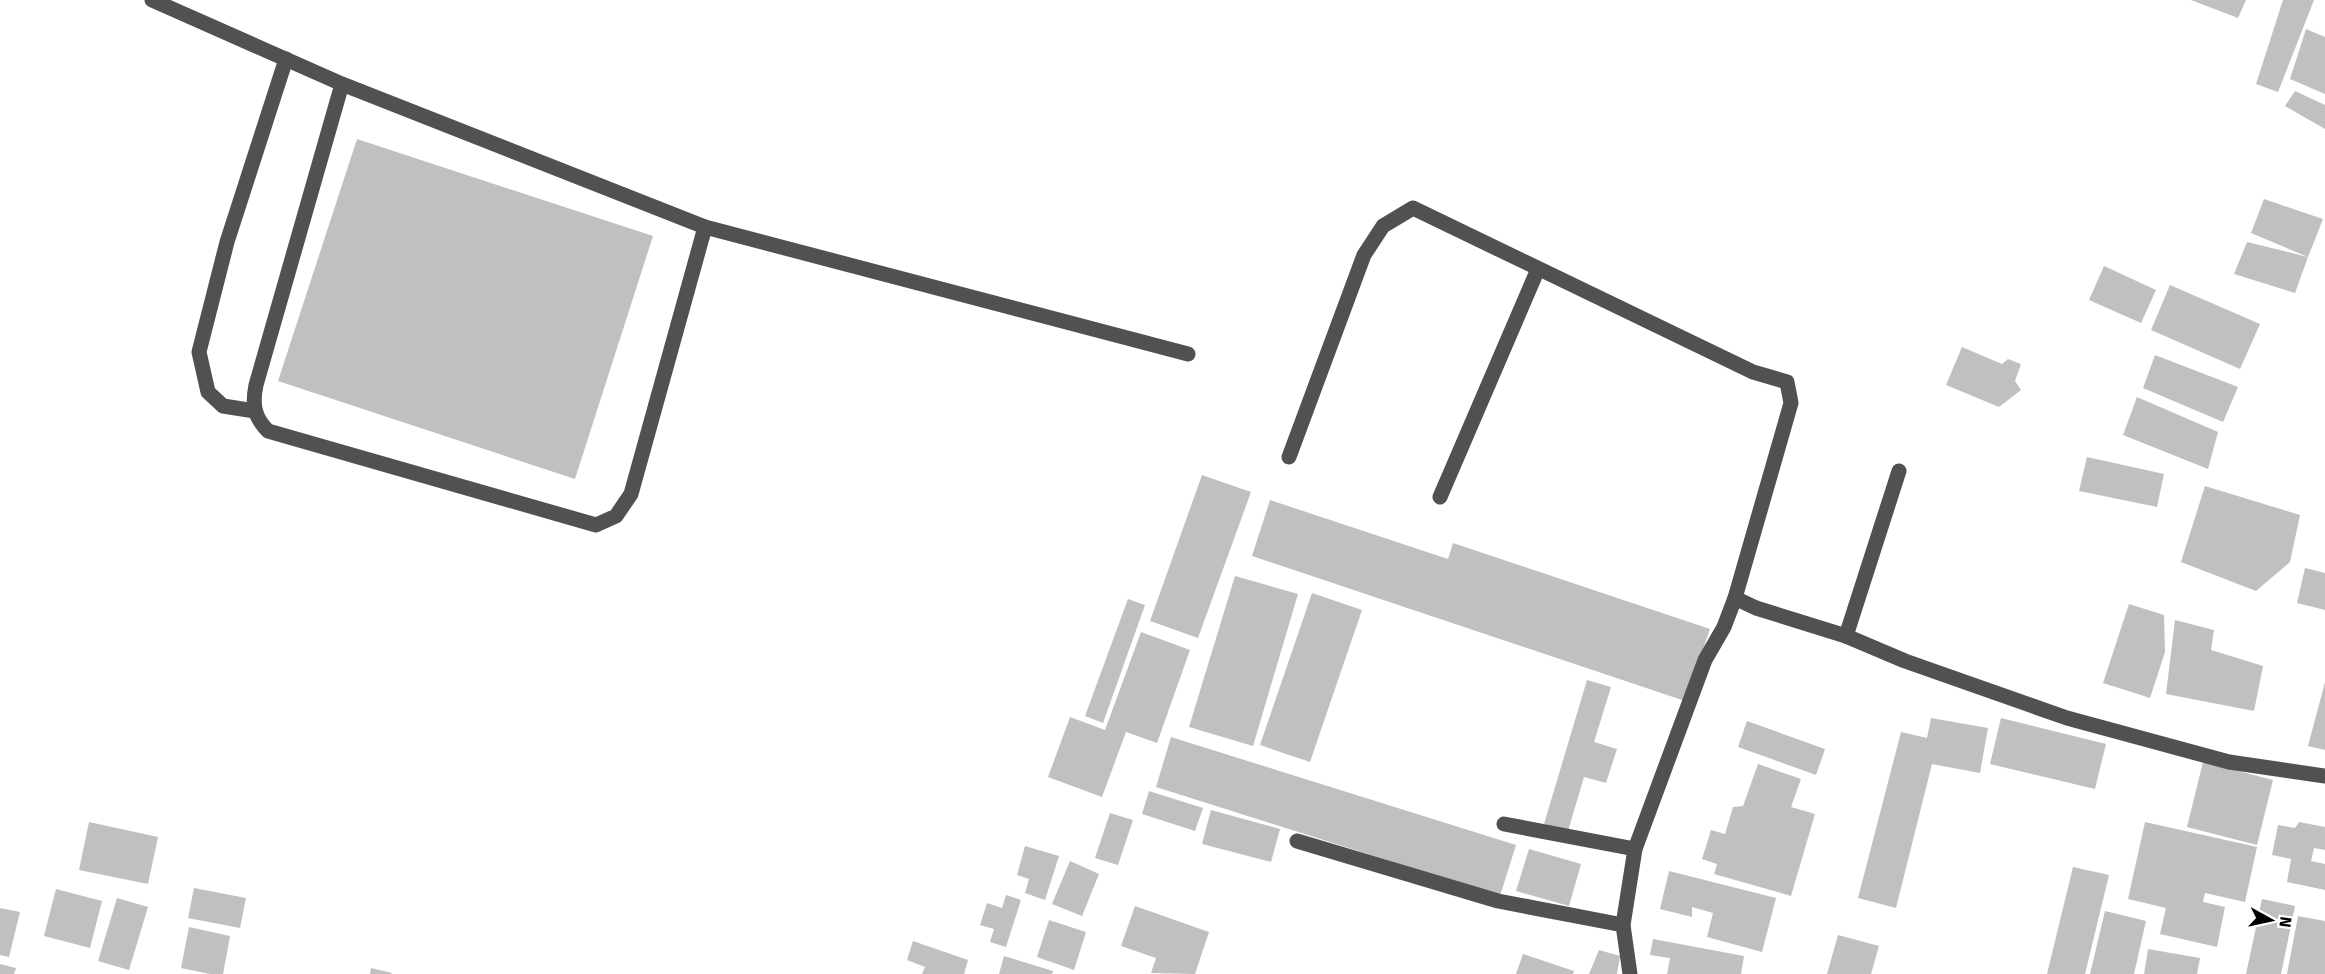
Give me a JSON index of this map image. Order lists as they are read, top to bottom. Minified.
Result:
{"north":"right"}
